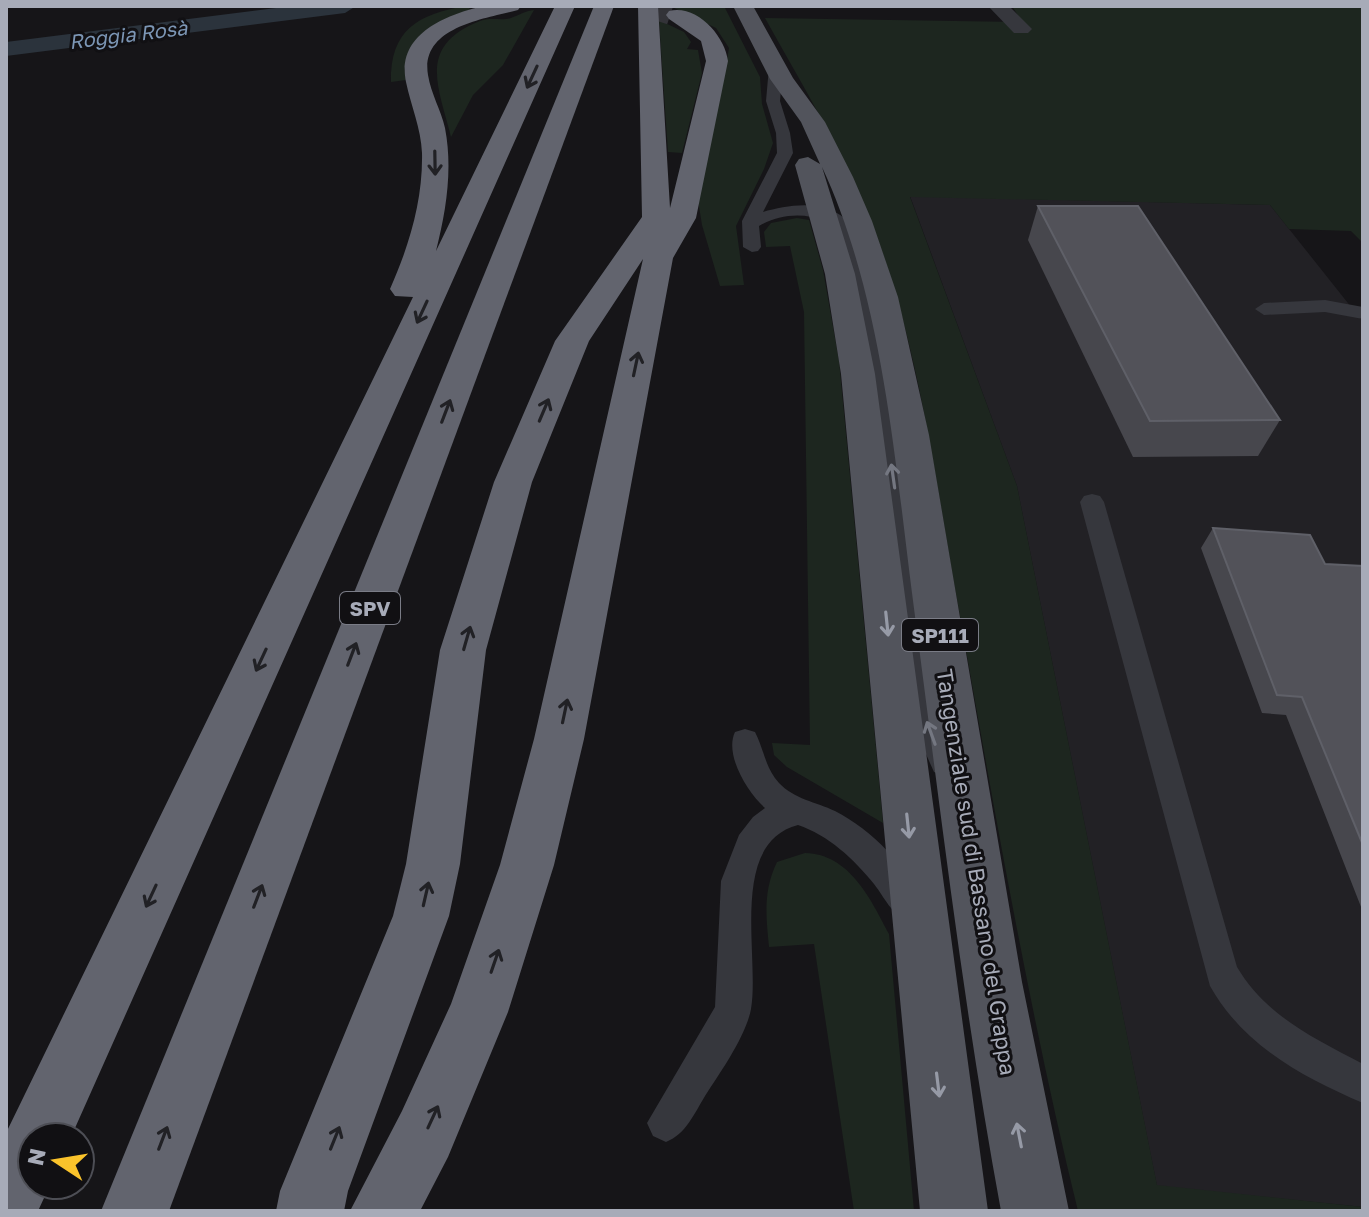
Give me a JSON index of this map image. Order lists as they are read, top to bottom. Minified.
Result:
{"streets":{"highway":["SPV"],"main road":["SP111","Tangenziale sud di Bassano del Grappa"]},"water":["Roggia Rosà"],"north":"left"}
